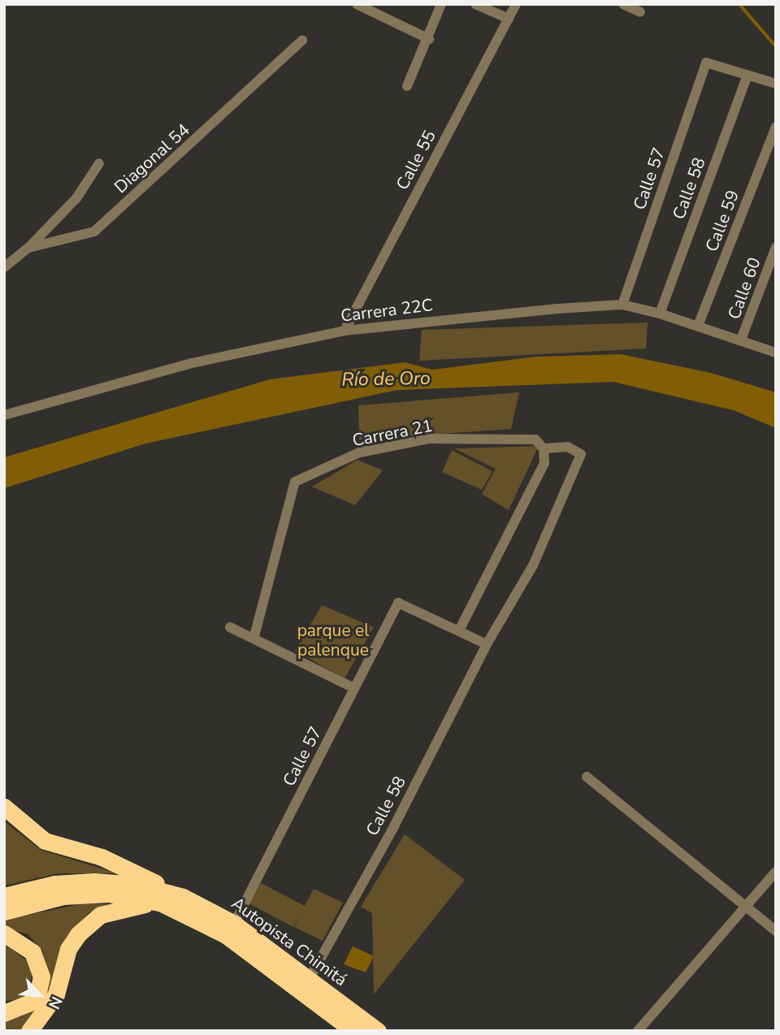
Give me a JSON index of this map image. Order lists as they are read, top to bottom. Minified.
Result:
{"streets":{"highway":["Autopista Chimitá"],"street":["Diagonal 54","Calle 55","Calle 57","Calle 58","Calle 59","Calle 60","Carrera 22C","Carrera 21"]},"crossings":[["Calle 55","Carrera 22C"],["Calle 57","Calle 58"],["Calle 57","Carrera 22C"],["Calle 57","Autopista Chimitá"],["Calle 58","Carrera 22C"],["Calle 58","Carrera 21"],["Calle 58","Autopista Chimitá"],["Calle 59","Carrera 22C"],["Calle 60","Carrera 22C"]],"water":["Río de Oro"],"parks":["parque el palenque"],"north":"bottom right"}
